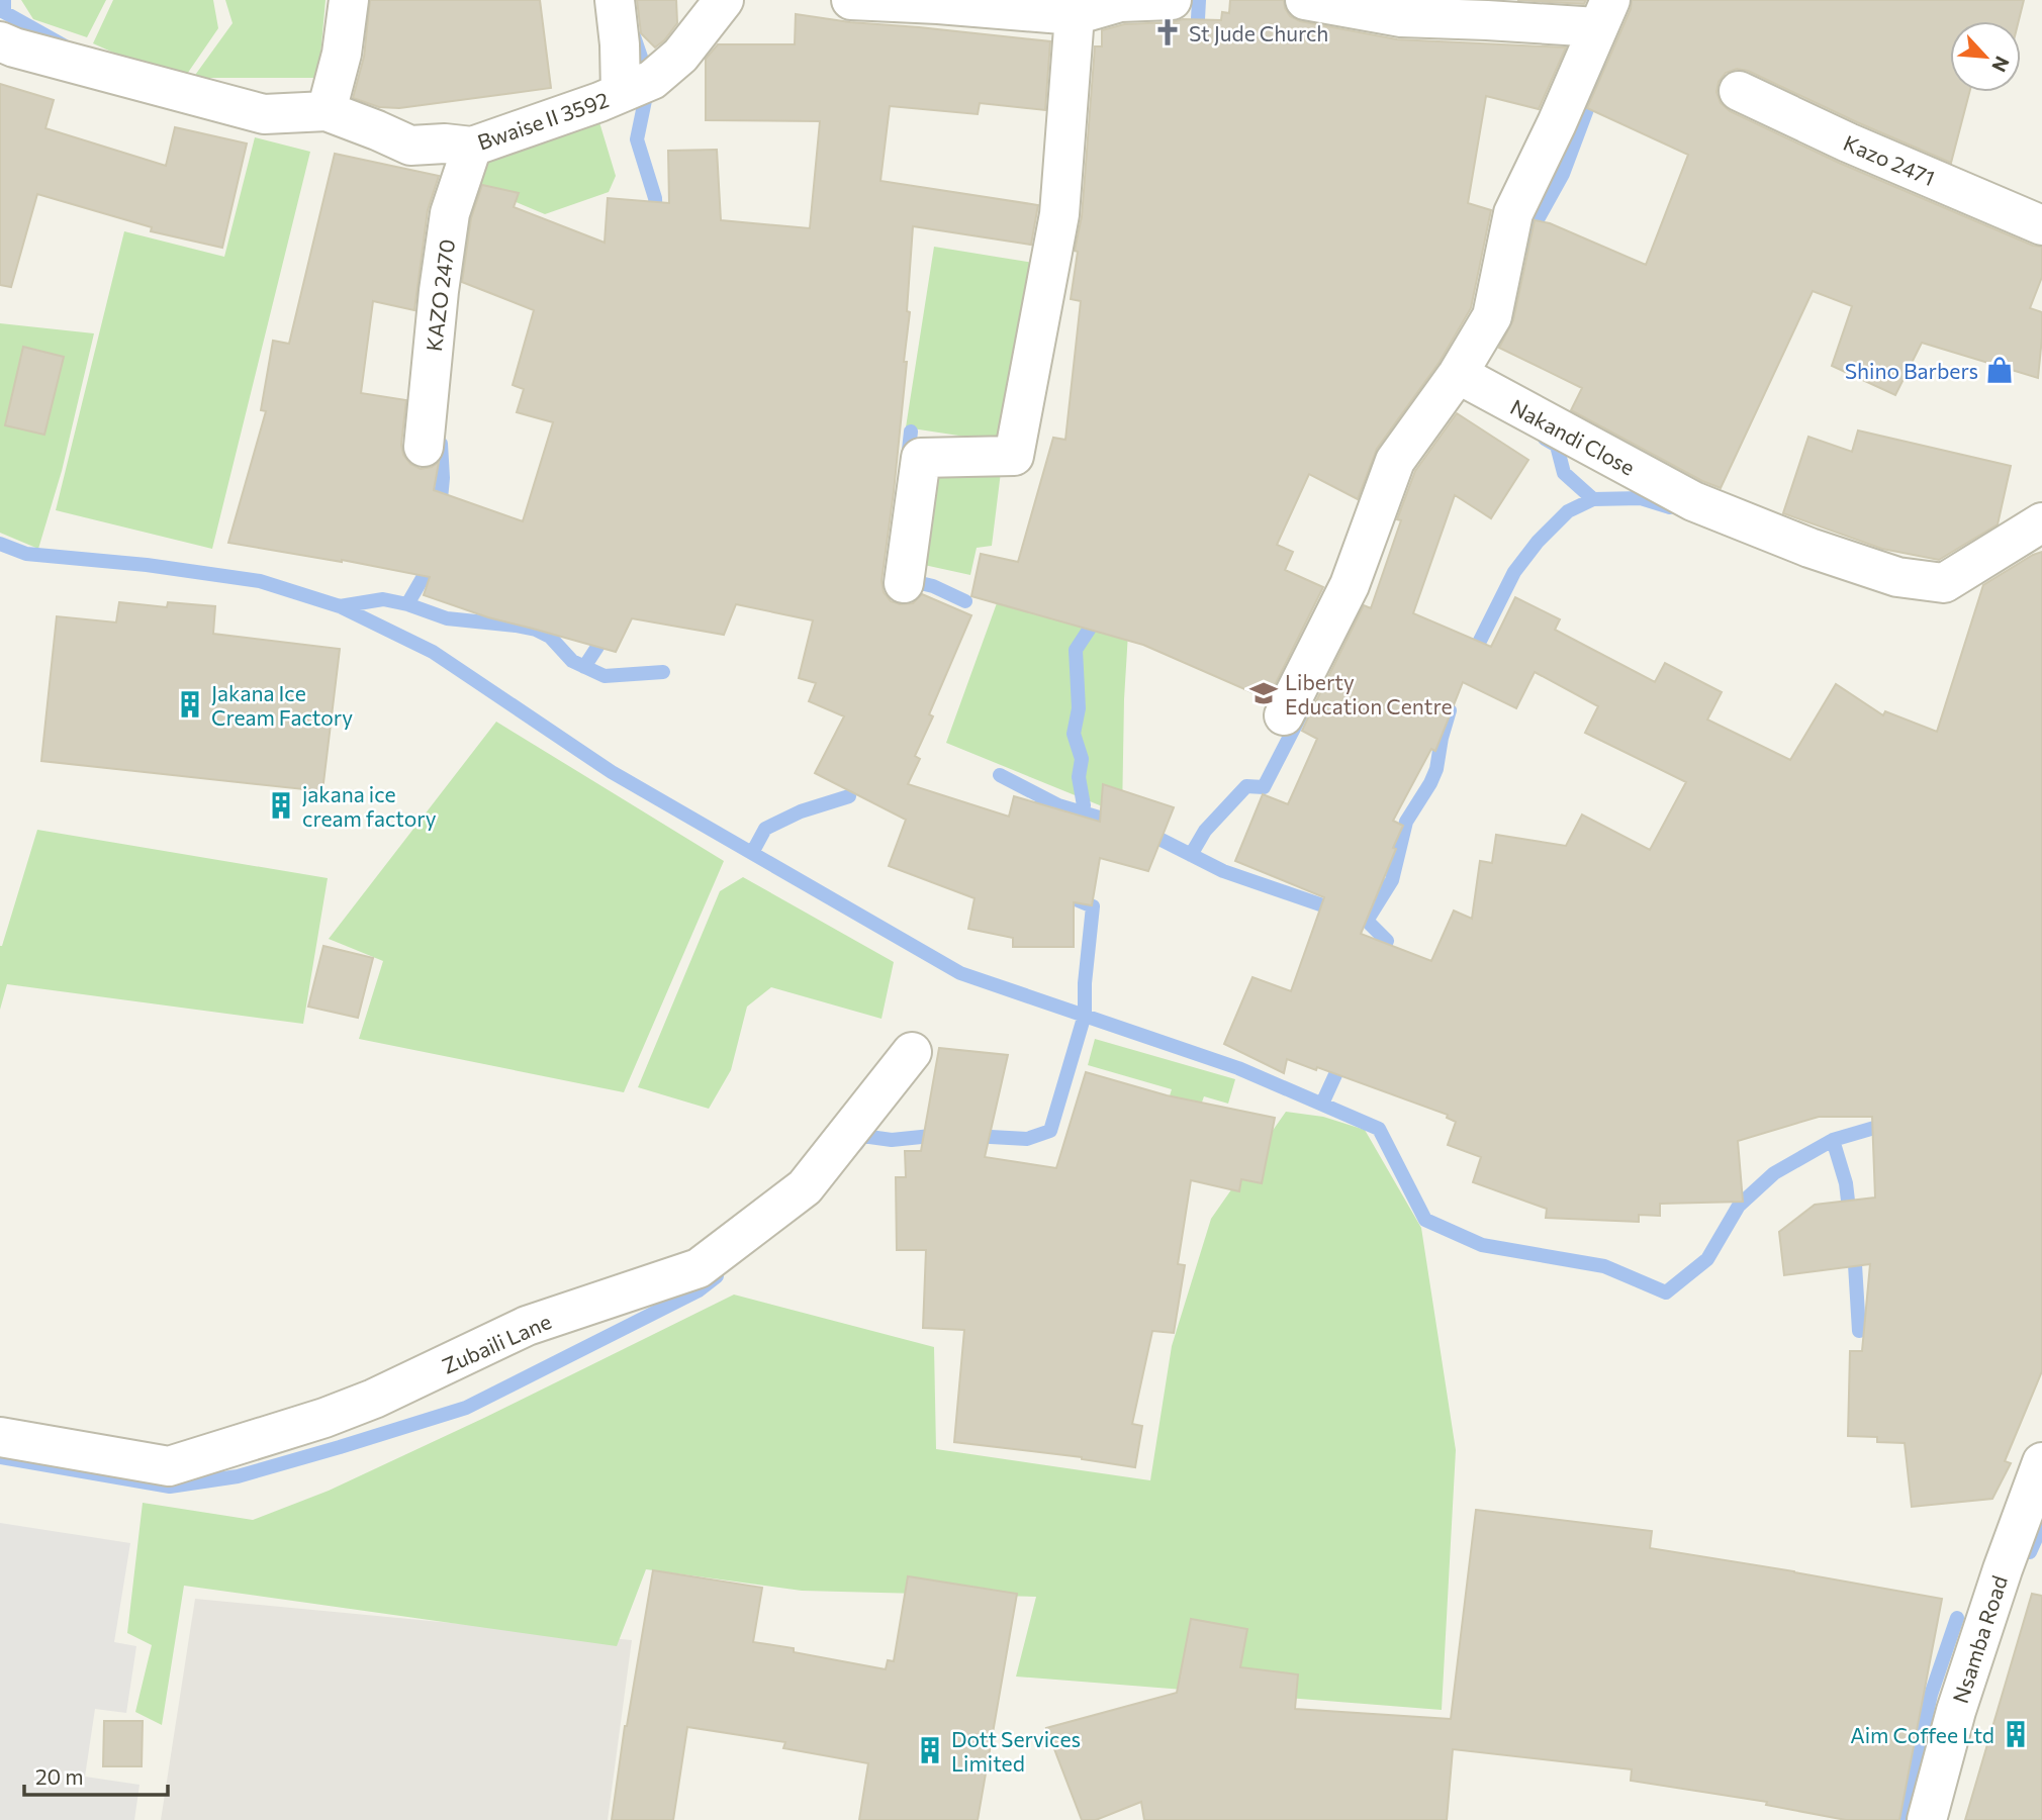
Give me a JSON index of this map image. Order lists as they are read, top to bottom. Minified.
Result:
{"streets":{"street":["Bwaise II 3592","Kazo 2471","KAZO 2470","Nakandi Close","Zubaili Lane","Nsamba Road"]},"crossings":[["Bwaise II 3592","KAZO 2470"]],"places":{"church":["St Jude Church"],"shop":["Shino Barbers"],"school or university":["Liberty Education Centre"],"building":["Jakana Ice Cream Factory","jakana ice cream factory","Aim Coffee Ltd","Dott Services Limited"]},"scale_bar":"20 m","north":"bottom right"}
